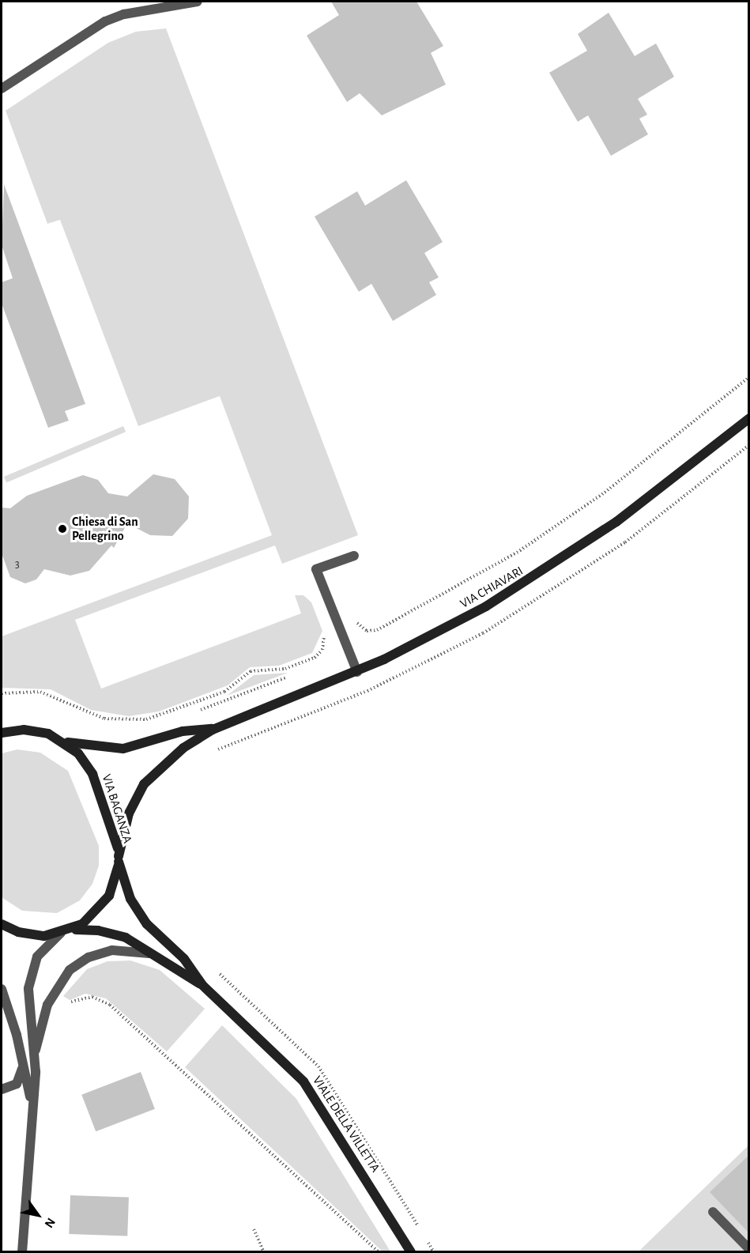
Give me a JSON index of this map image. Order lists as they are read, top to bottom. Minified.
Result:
{"streets":{"street":["VIA CHIAVARI","VIA BAGANZA","VIALE DELLA VILLETTA"]},"crossings":[["VIA CHIAVARI","VIA BAGANZA"],["VIA CHIAVARI","VIALE DELLA VILLETTA"],["VIA BAGANZA","VIALE DELLA VILLETTA"]],"places":["Chiesa di San Pellegrino"],"house_numbers":["3"],"north":"bottom right"}
